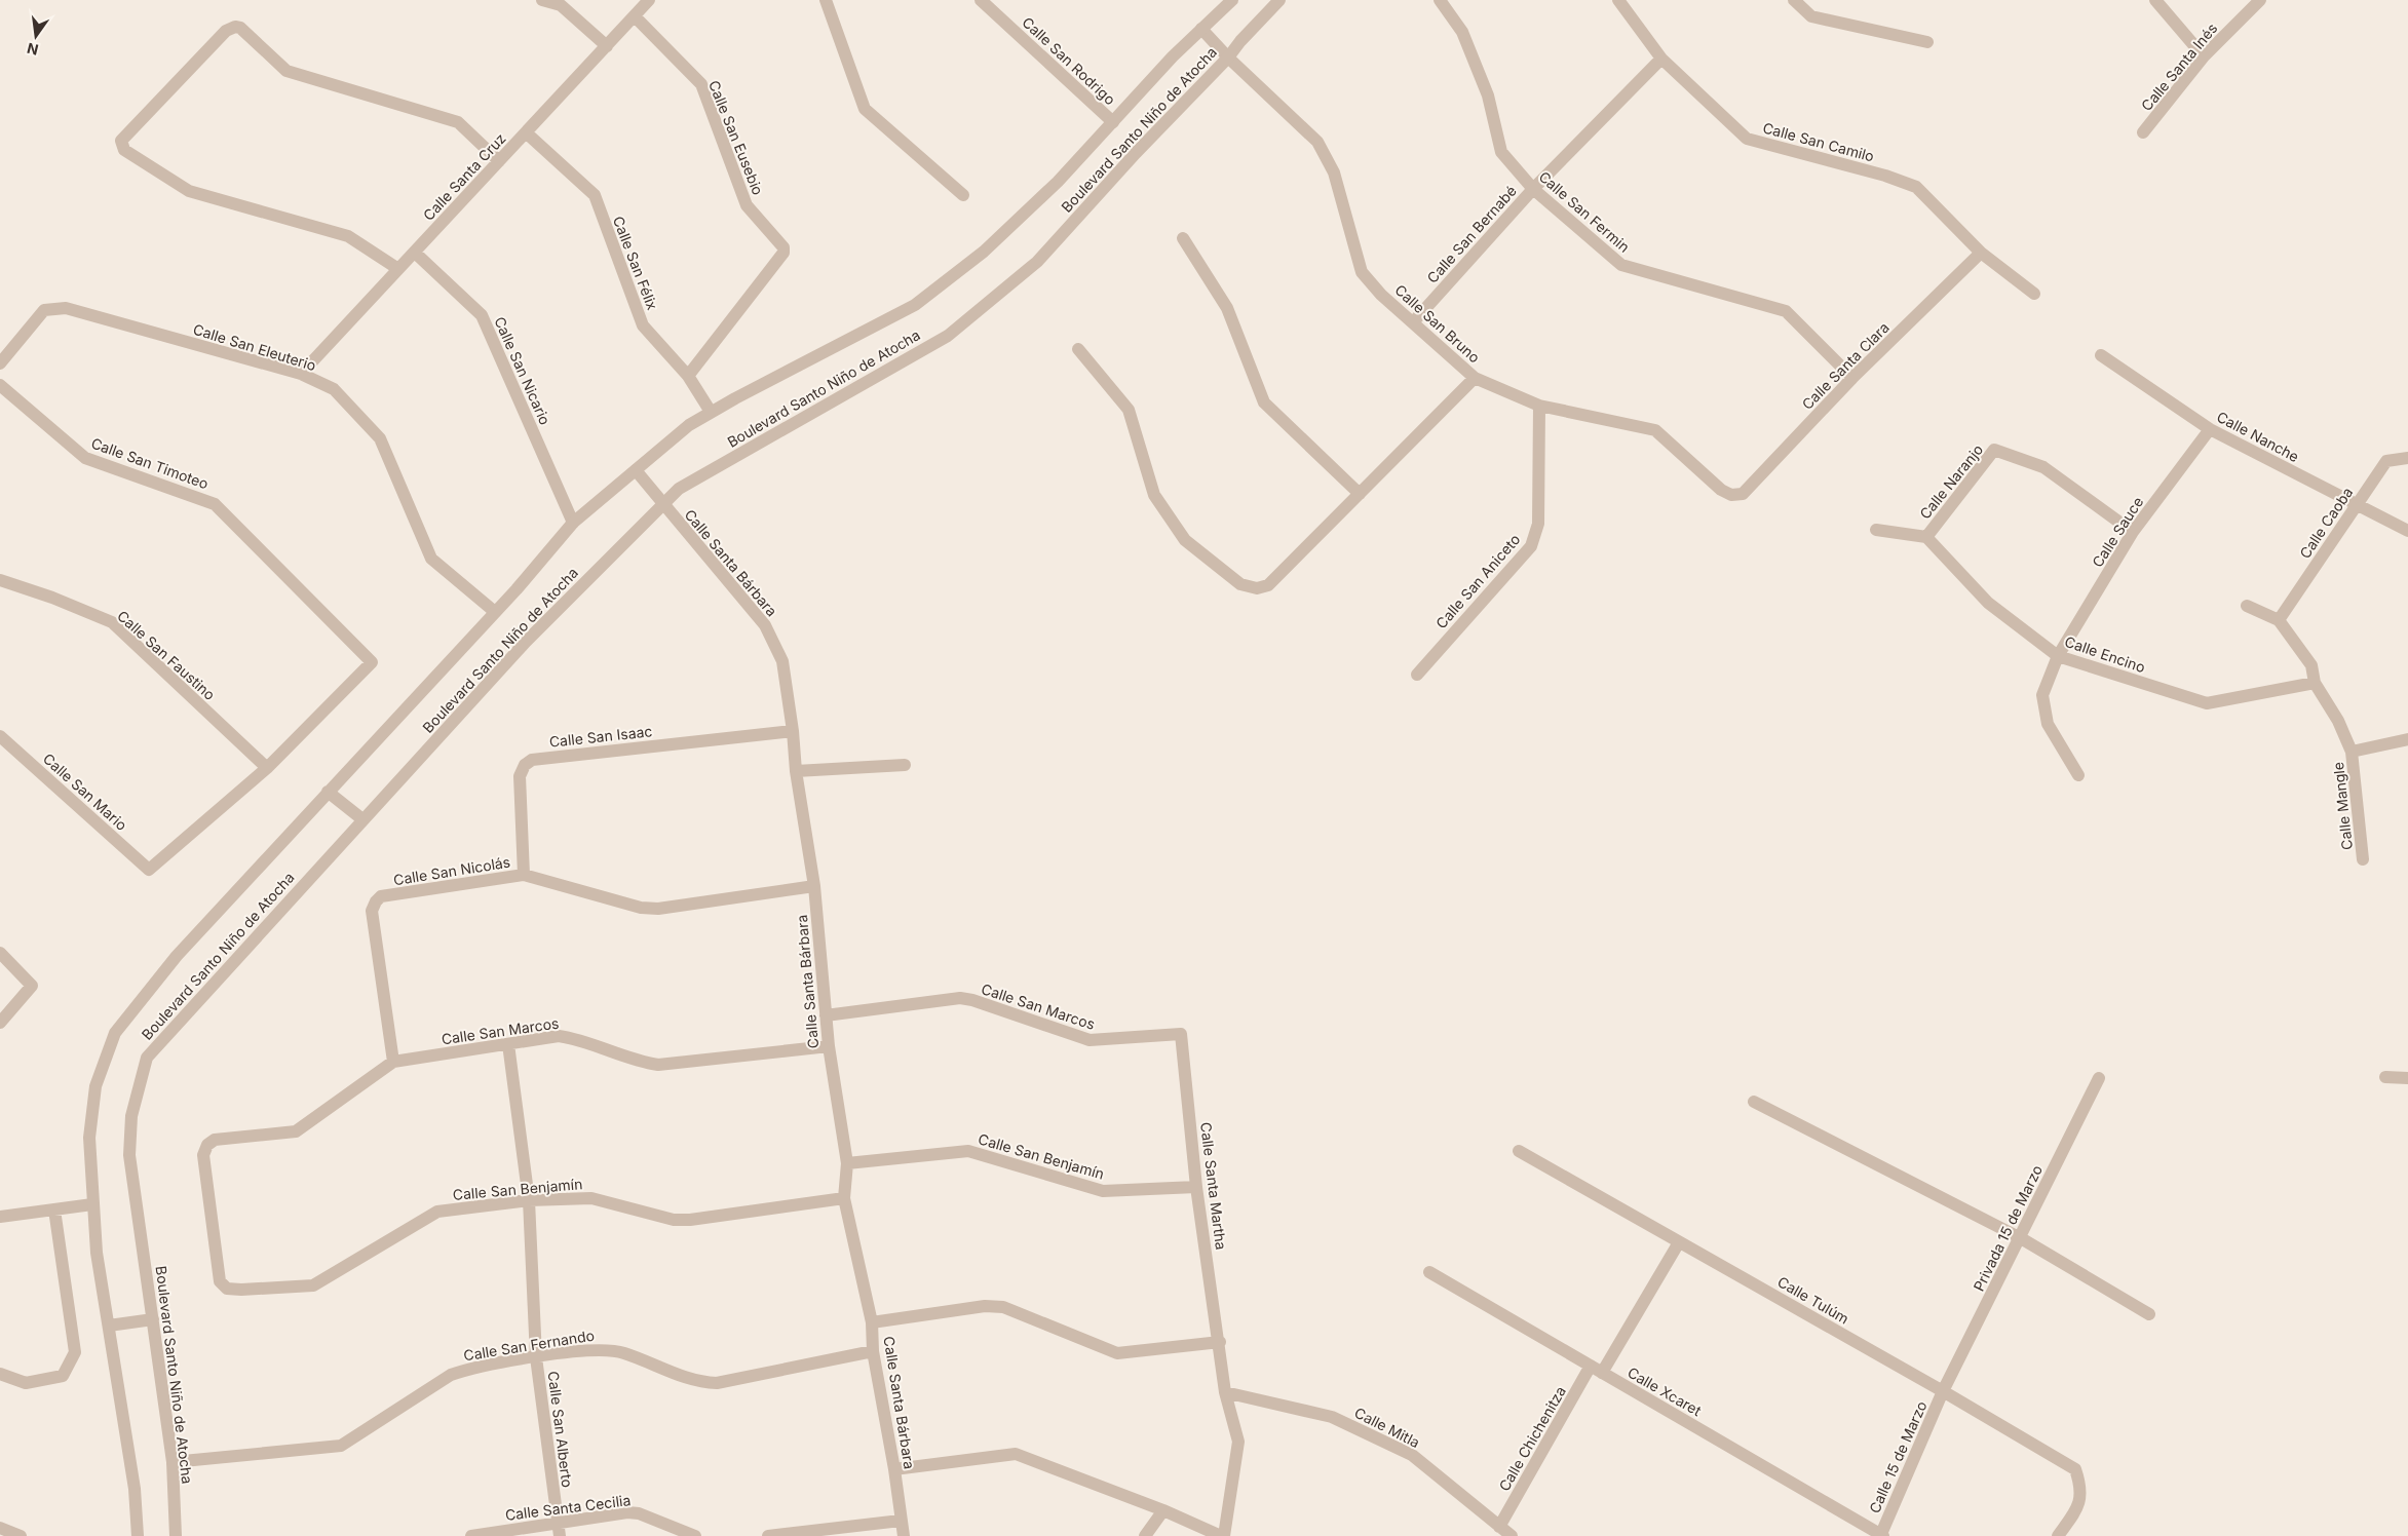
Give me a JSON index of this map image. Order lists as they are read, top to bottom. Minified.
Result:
{"streets":{"street":["Calle San Rodrigo","Calle Santa Inés","Boulevard Santo Niño de Atocha","Calle San Eusebio","Calle San Camilo","Calle Santa Cruz","Calle San Fermin","Calle San Bernabé","Calle San Félix","Calle San Bruno","Calle San Eleuterio","Calle Santa Clara","Calle San Nicario","Calle Nanche","Calle San Timoteo","Calle Naranjo","Calle Caoba","Calle Sauce","Calle Santa Bárbara","Calle San Aniceto","Calle Encino","Calle San Faustino","Calle San Isaac","Calle San Mario","Calle Mangle","Calle San Nicolás","Calle San Marcos","Calle San Benjamín","Calle Santa Martha","Privada 15 de Marzo","Calle Tulúm","Calle San Fernando","Calle Xcaret","Calle Mitla","Calle San Alberto","Calle Chichenitza","Calle 15 de Marzo","Calle Santa Cecilia"]},"crossings":[["Calle San Rodrigo","Boulevard Santo Niño de Atocha"],["Boulevard Santo Niño de Atocha","Calle San Félix"],["Boulevard Santo Niño de Atocha","Calle San Bruno"],["Boulevard Santo Niño de Atocha","Calle San Eleuterio"],["Boulevard Santo Niño de Atocha","Calle San Nicario"],["Boulevard Santo Niño de Atocha","Calle Santa Bárbara"],["Boulevard Santo Niño de Atocha","Calle San Fernando"],["Calle San Eusebio","Calle Santa Cruz"],["Calle San Eusebio","Calle San Félix"],["Calle San Camilo","Calle San Bernabé"],["Calle San Camilo","Calle Santa Clara"],["Calle Santa Cruz","Calle San Félix"],["Calle Santa Cruz","Calle San Eleuterio"],["Calle Santa Cruz","Calle San Nicario"],["Calle San Fermin","Calle San Bernabé"],["Calle San Fermin","Calle Santa Clara"],["Calle San Bernabé","Calle San Bruno"],["Calle San Bruno","Calle Santa Clara"],["Calle San Bruno","Calle San Aniceto"],["Calle Nanche","Calle Caoba"],["Calle Nanche","Calle Sauce"],["Calle San Timoteo","Calle San Faustino"],["Calle San Timoteo","Calle San Mario"],["Calle Naranjo","Calle Sauce"],["Calle Naranjo","Calle Encino"],["Calle Caoba","Calle Mangle"],["Calle Sauce","Calle Encino"],["Calle Santa Bárbara","Calle San Isaac"],["Calle Santa Bárbara","Calle San Nicolás"],["Calle Santa Bárbara","Calle San Marcos"],["Calle Santa Bárbara","Calle San Benjamín"],["Calle Santa Bárbara","Calle San Fernando"],["Calle Encino","Calle Mangle"],["Calle San Faustino","Calle San Mario"],["Calle San Isaac","Calle San Nicolás"],["Calle San Nicolás","Calle San Marcos"],["Calle San Marcos","Calle San Benjamín"],["Calle San Marcos","Calle Santa Martha"],["Calle San Marcos","Calle San Alberto"],["Calle San Benjamín","Calle Santa Martha"],["Calle San Benjamín","Calle San Alberto"],["Calle Santa Martha","Calle Mitla"],["Privada 15 de Marzo","Calle Tulúm"],["Privada 15 de Marzo","Calle 15 de Marzo"],["Calle Tulúm","Calle Chichenitza"],["Calle Tulúm","Calle 15 de Marzo"],["Calle San Fernando","Calle San Alberto"],["Calle Xcaret","Calle Chichenitza"],["Calle Xcaret","Calle 15 de Marzo"],["Calle Mitla","Calle Chichenitza"],["Calle San Alberto","Calle Santa Cecilia"]],"north":"bottom"}
